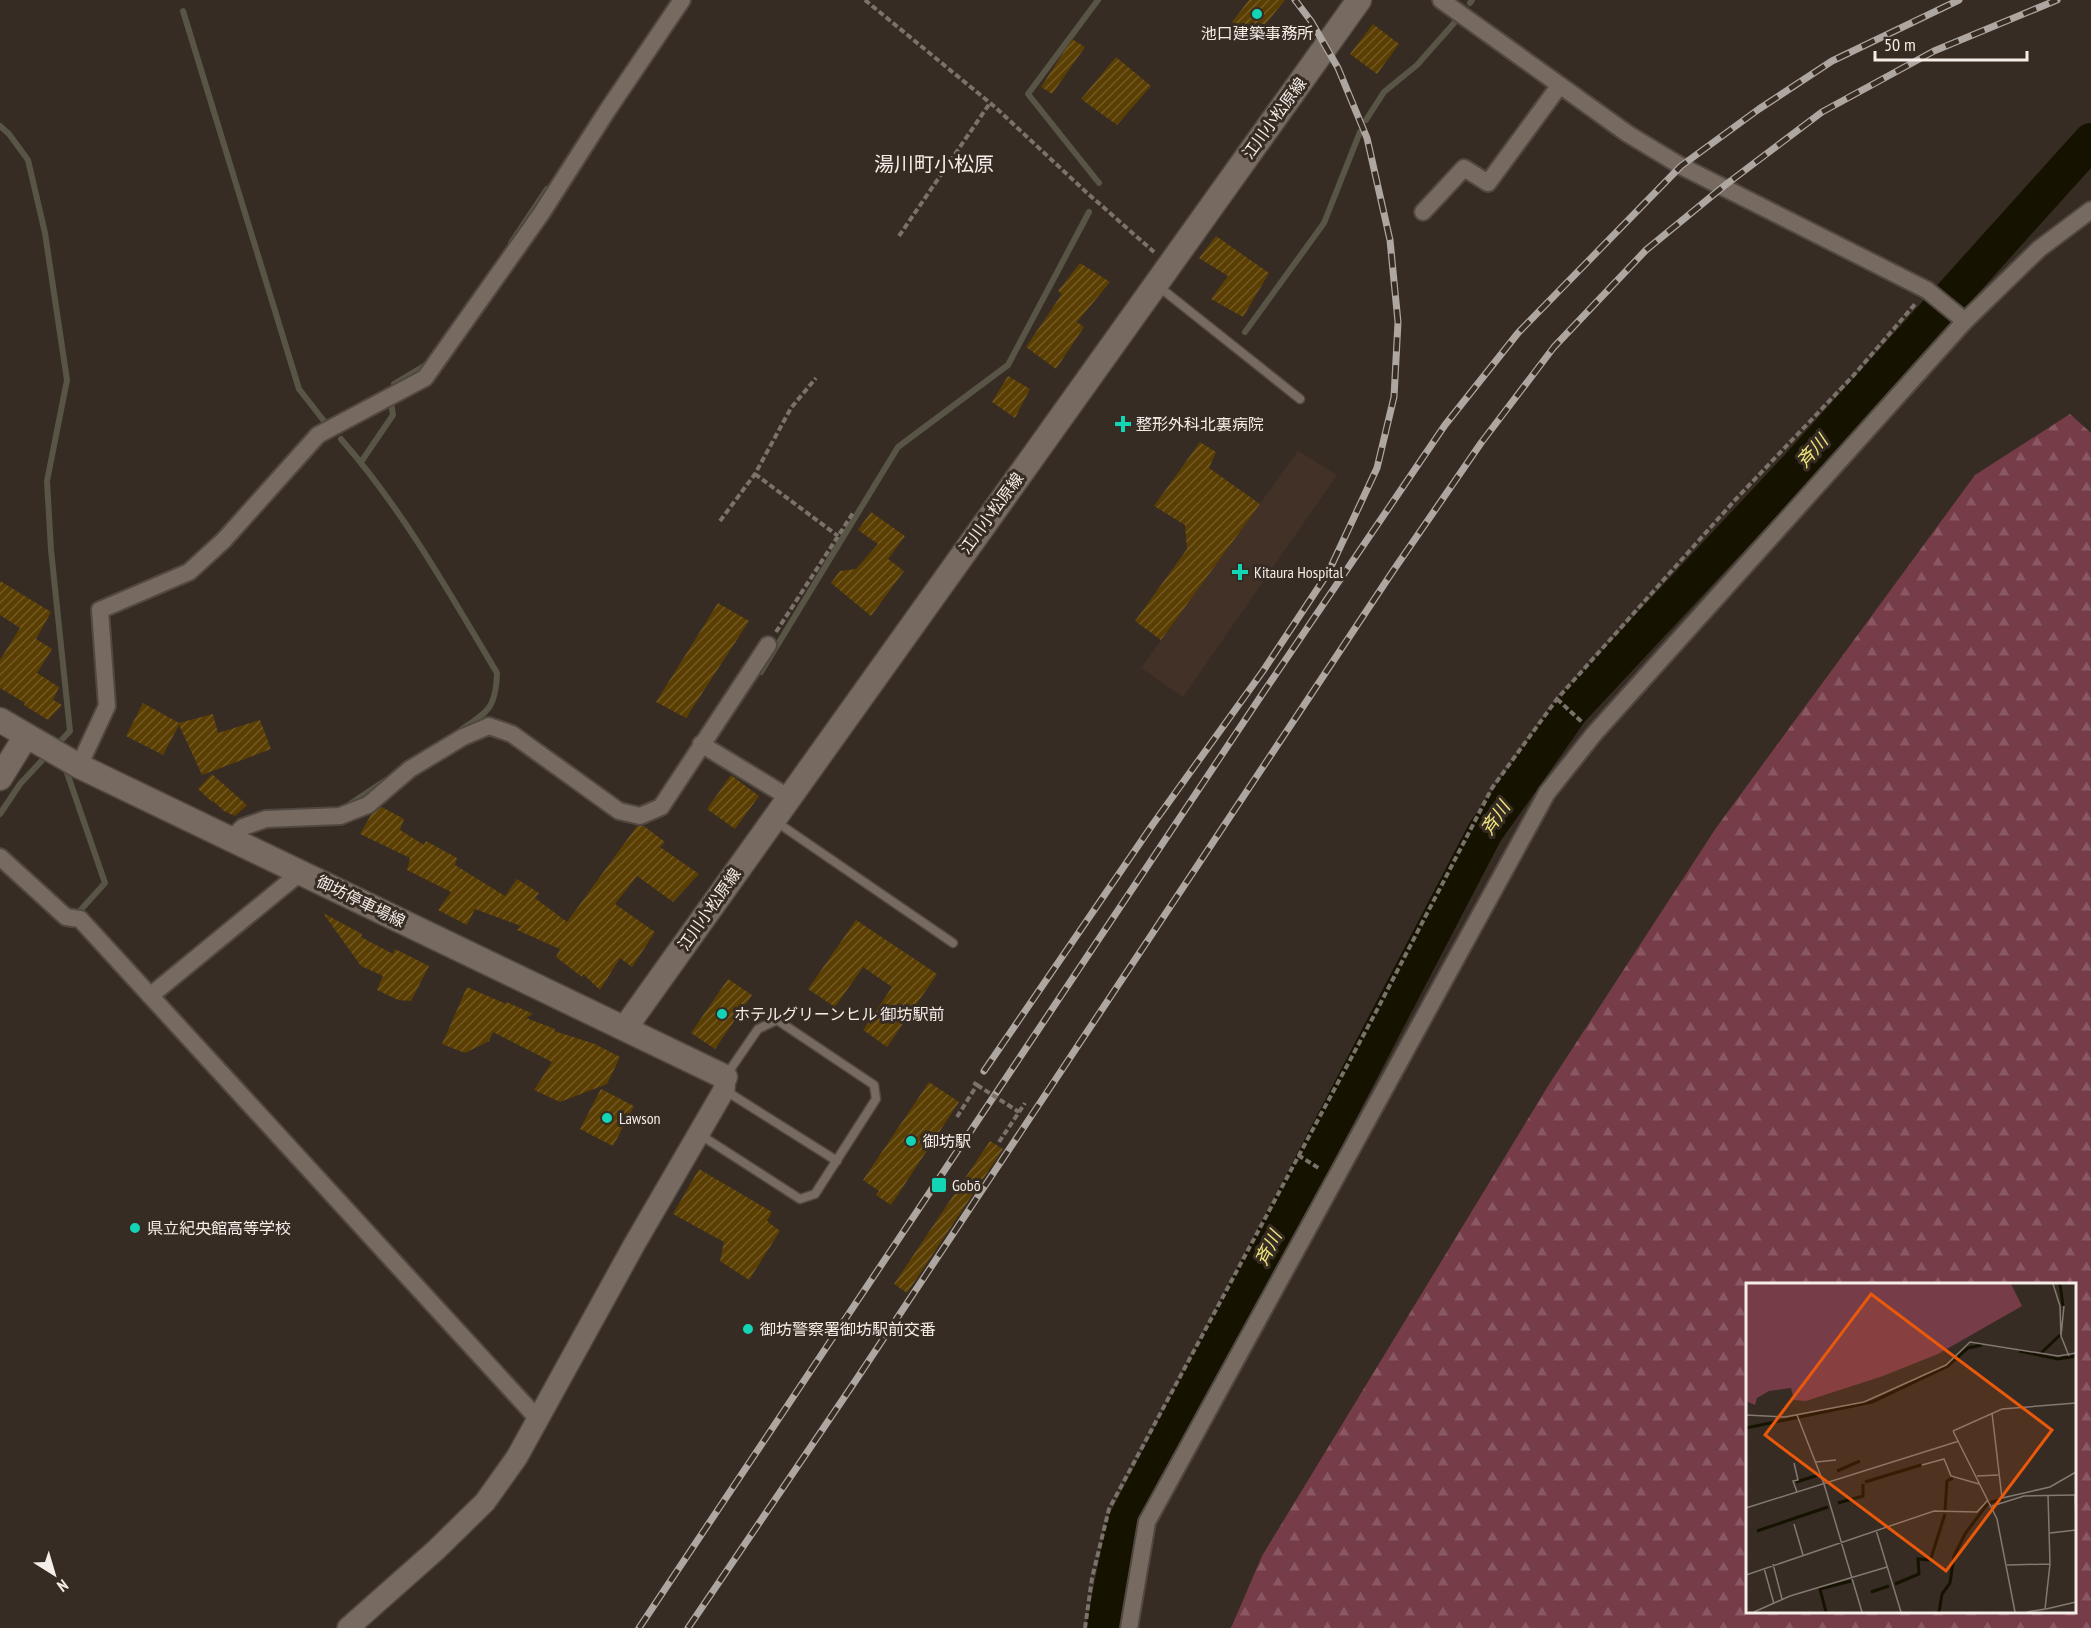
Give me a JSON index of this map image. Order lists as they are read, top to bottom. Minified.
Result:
{"streets":{"main road":["江川小松原線","御坊停車場線"]},"crossings":[["江川小松原線","御坊停車場線"]],"districts":["湯川町小松原"],"water":["斉川"],"places":{"other":["池口建築事務所","ホテルグリーンヒル 御坊駅前","Lawson","御坊駅","県立紀央館高等学校","御坊警察署御坊駅前交番"],"health":["整形外科北裏病院","Kitaura Hospital"],"transit":["Gobō"]},"scale_bar":"50 m","north":"bottom right"}
